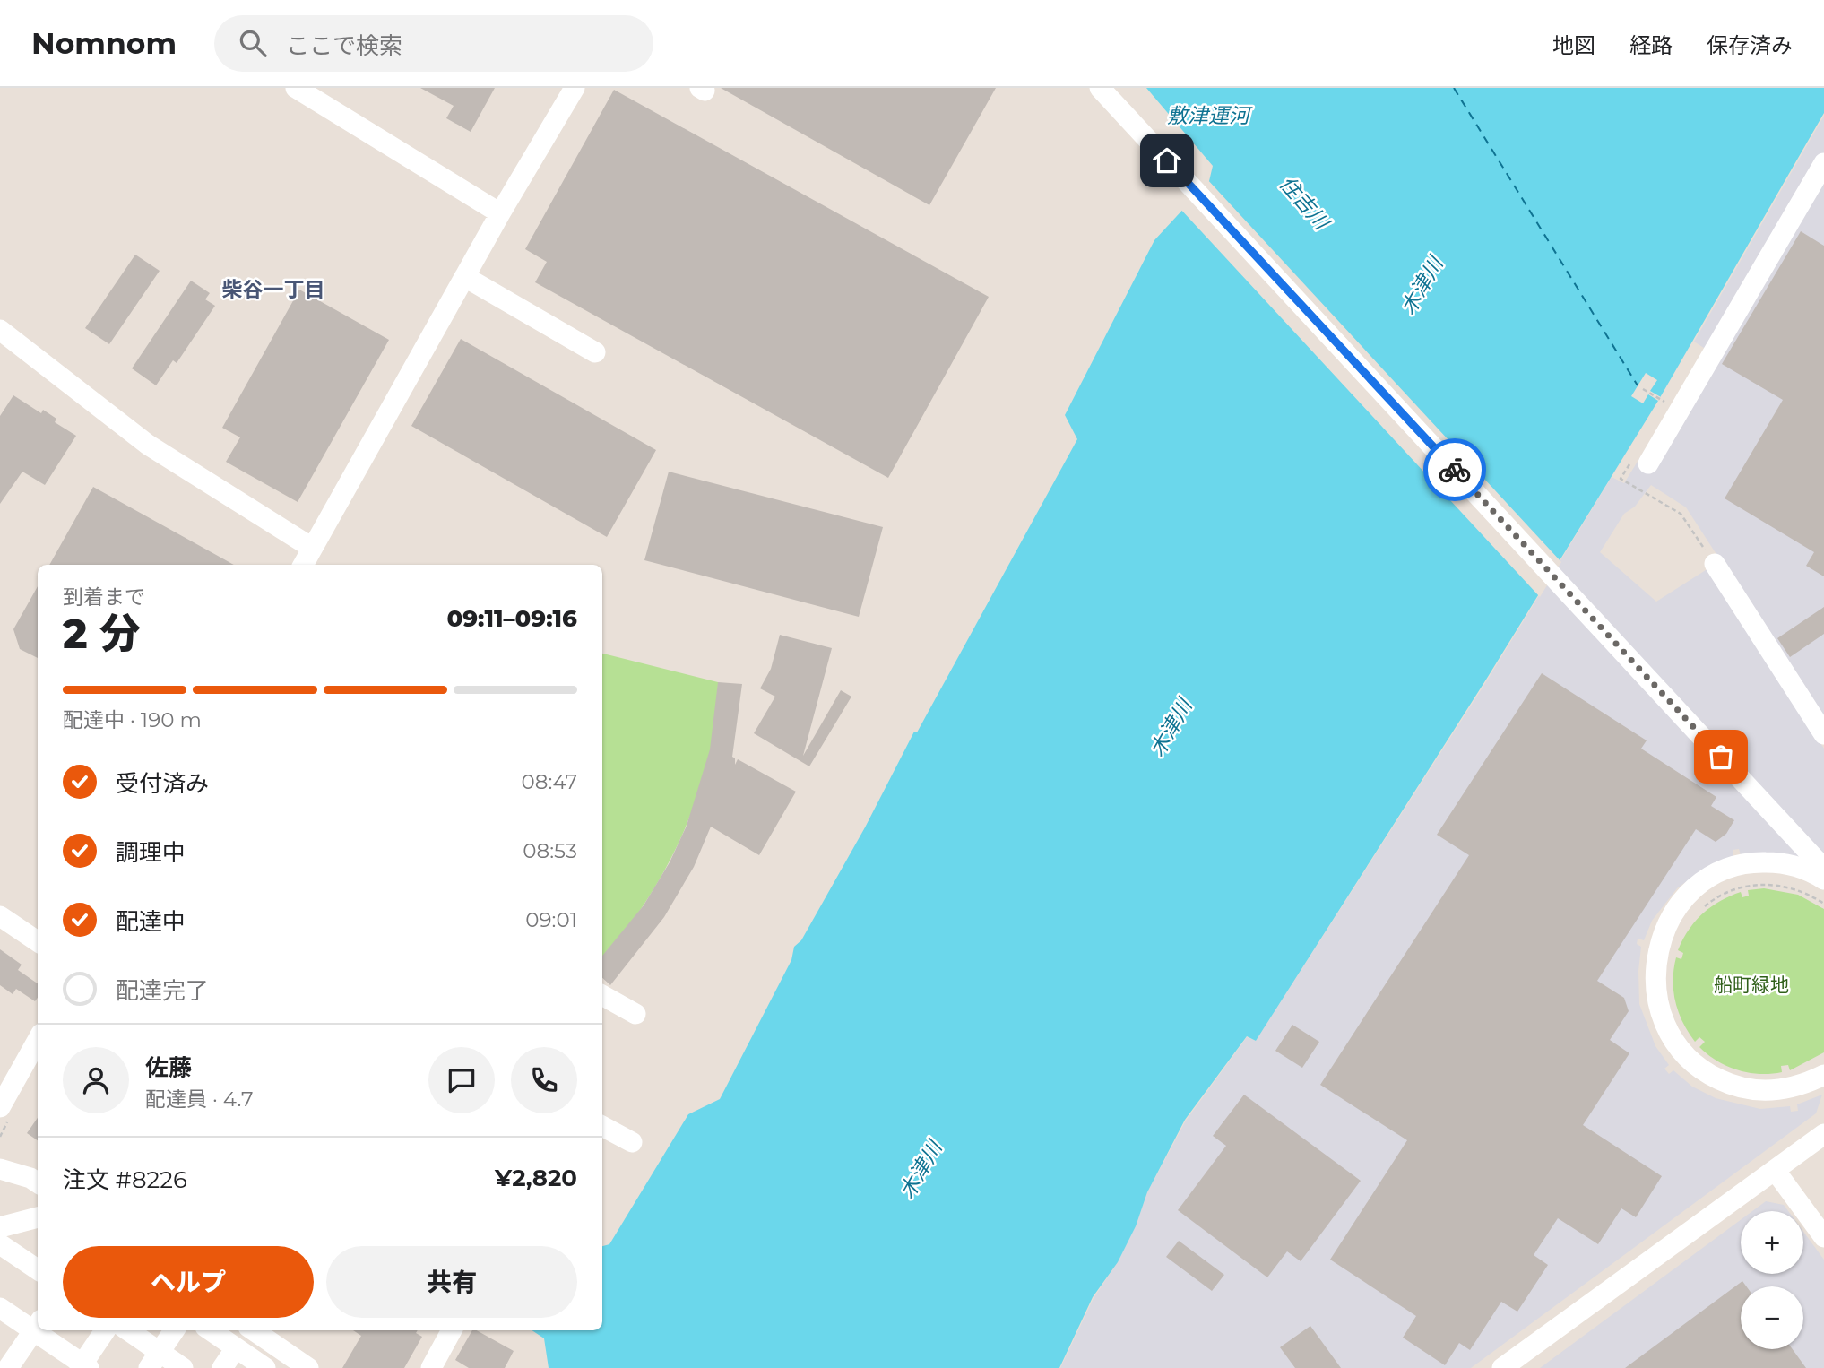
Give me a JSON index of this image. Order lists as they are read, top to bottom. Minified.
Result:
{"districts":["柴谷一丁目"],"water":["敷津運河","住吉川","木津川"],"parks":["船町緑地"],"page":{"header":"Nomnom","search":"ここで検索","nav":["地図","経路","保存済み"],"heading":["2 分","到着まで","09:11–09:16"],"panel":["佐藤","配達員 · 4.7","注文 #8226","¥2,820"],"bar":"配達中 · 190 m","list":[["受付済み","08:47"],["調理中","08:53"],["配達中","09:01"],"配達完了"],"map_buttons":["+","−"],"buttons":["ヘルプ","共有"]}}
